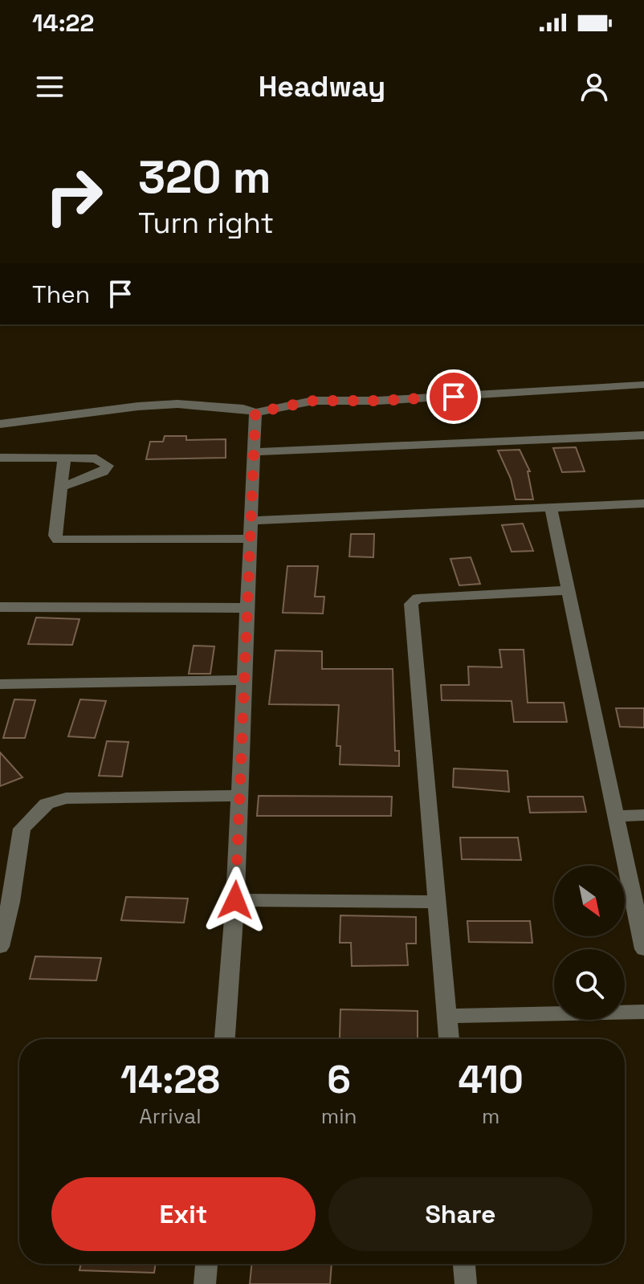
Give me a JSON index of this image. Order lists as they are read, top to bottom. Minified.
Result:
{"north":"bottom right","page":{"status":"14:22","header":"Headway","turn":["320 m","Turn right"],"then":"Then","eta":["14:28","Arrival","6","min","410","m"],"buttons":["Exit","Share"]}}
